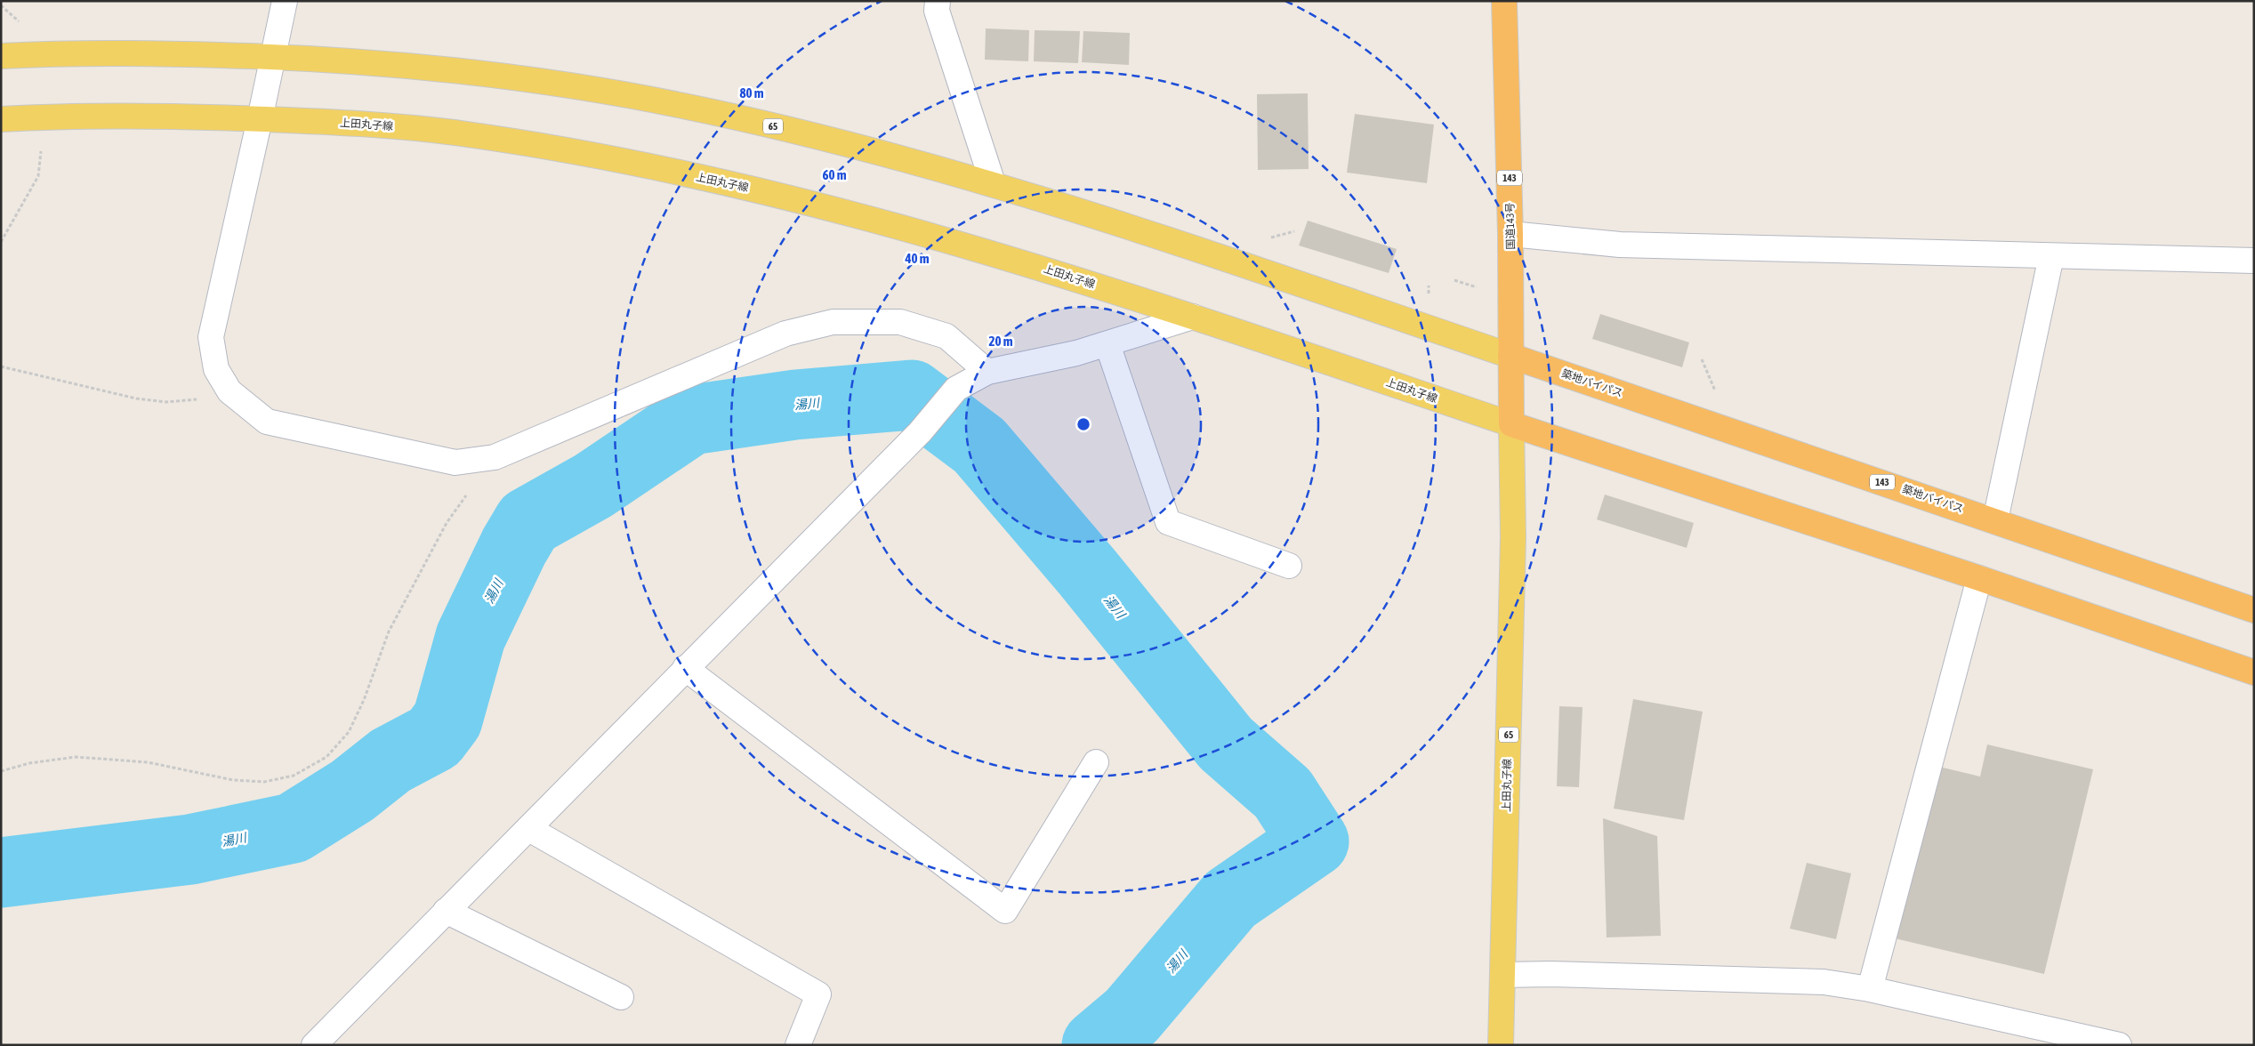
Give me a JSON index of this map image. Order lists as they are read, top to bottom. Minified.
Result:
{"streets":{"highway":["143","国道143号","築地バイパス"],"main road":["上田丸子線","65"]},"crossings":[["上田丸子線","国道143号"],["65","国道143号"],["65","築地バイパス"],["国道143号","築地バイパス"]],"water":["湯川"],"rings":["80 m","60 m","40 m","20 m"]}
